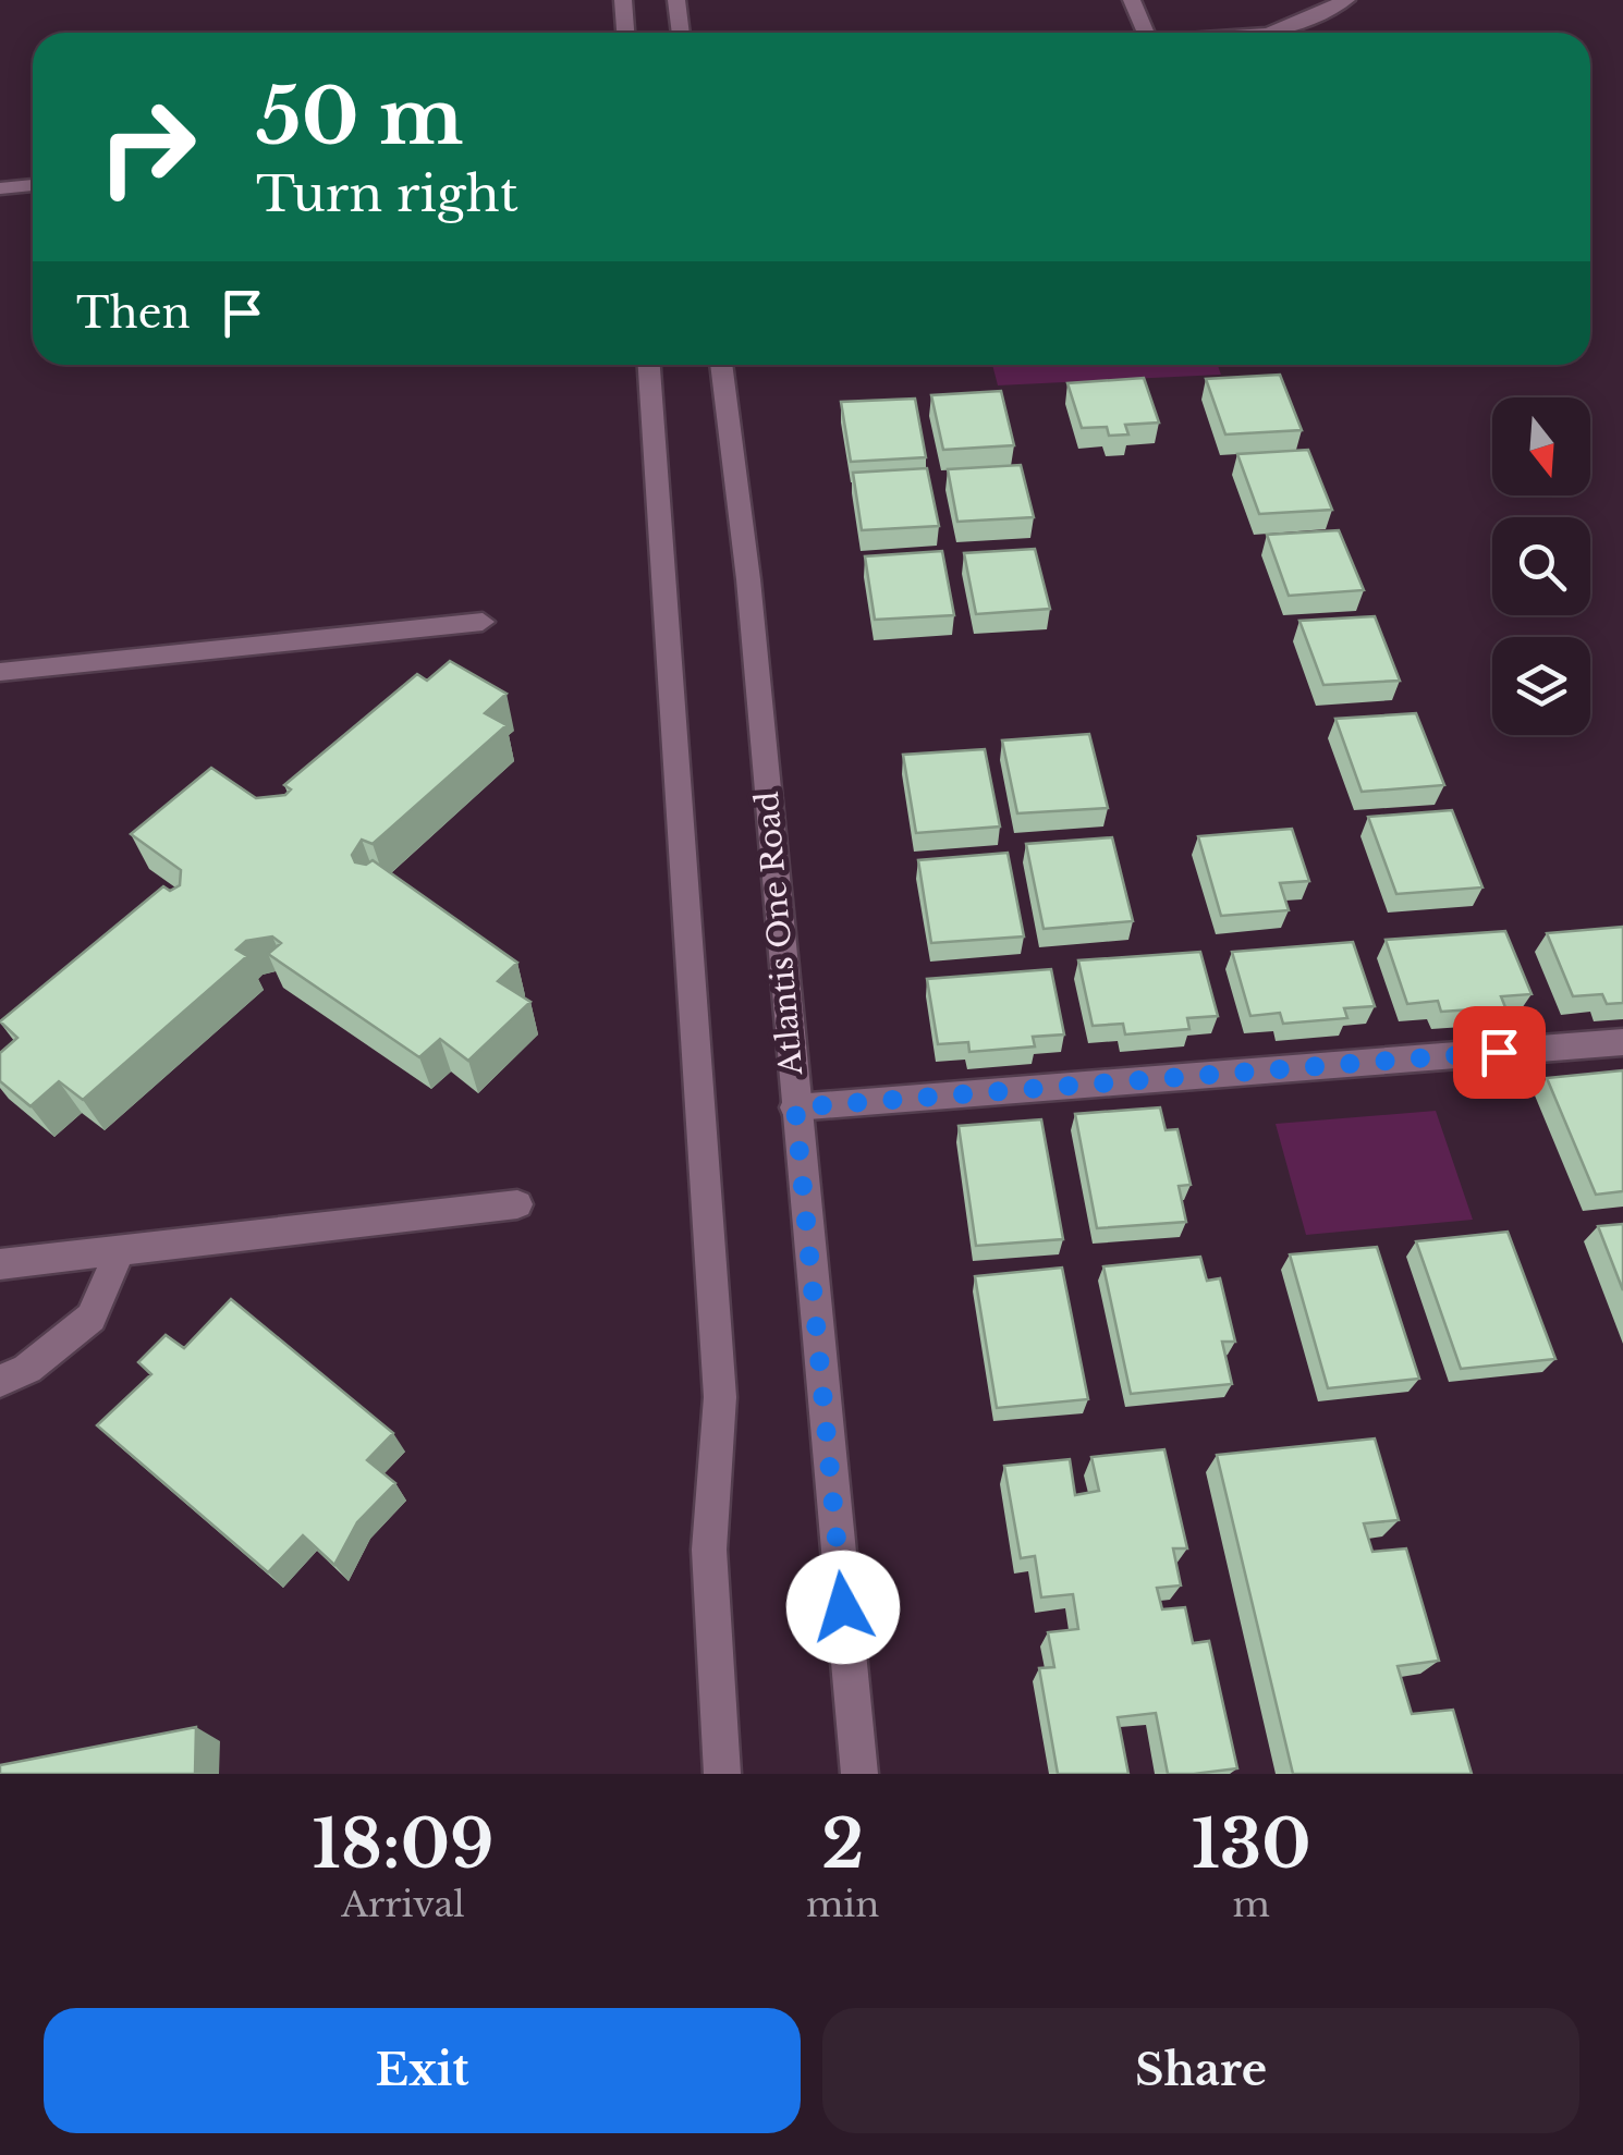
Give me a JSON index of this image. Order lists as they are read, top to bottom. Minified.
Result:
{"streets":{"street":["Atlantis One Road"]},"north":"bottom","page":{"turn":["50 m","Turn right"],"then":"Then","eta":["18:09","Arrival","2","min","130","m"],"buttons":["Exit","Share"]}}
